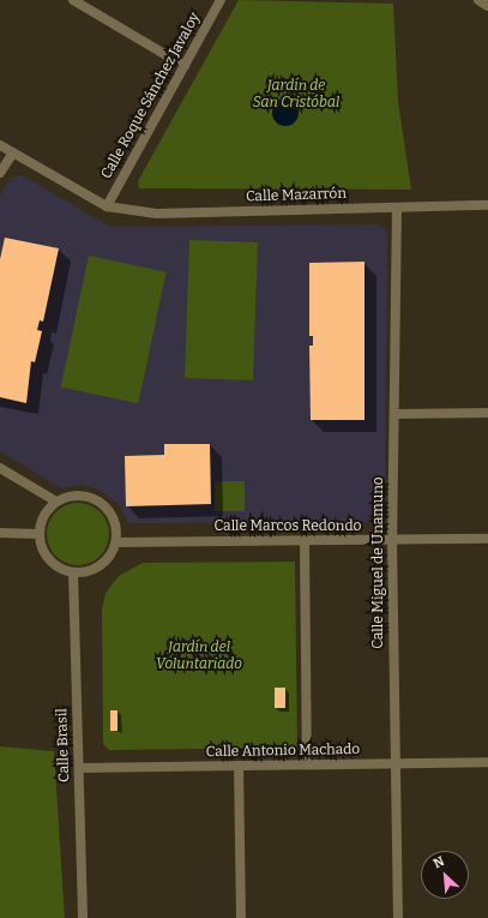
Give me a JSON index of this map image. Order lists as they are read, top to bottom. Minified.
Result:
{"streets":{"street":["Calle Roque Sánchez Javaloy","Calle Mazarrón","Calle Marcos Redondo","Calle Miguel de Unamuno","Calle Brasil","Calle Antonio Machado"]},"crossings":[["Calle Roque Sánchez Javaloy","Calle Mazarrón"],["Calle Mazarrón","Calle Miguel de Unamuno"],["Calle Marcos Redondo","Calle Miguel de Unamuno"],["Calle Marcos Redondo","Calle Brasil"],["Calle Miguel de Unamuno","Calle Antonio Machado"],["Calle Brasil","Calle Antonio Machado"]],"parks":["Jardín de San Cristóbal","Jardín del Voluntariado"],"north":"top left"}
